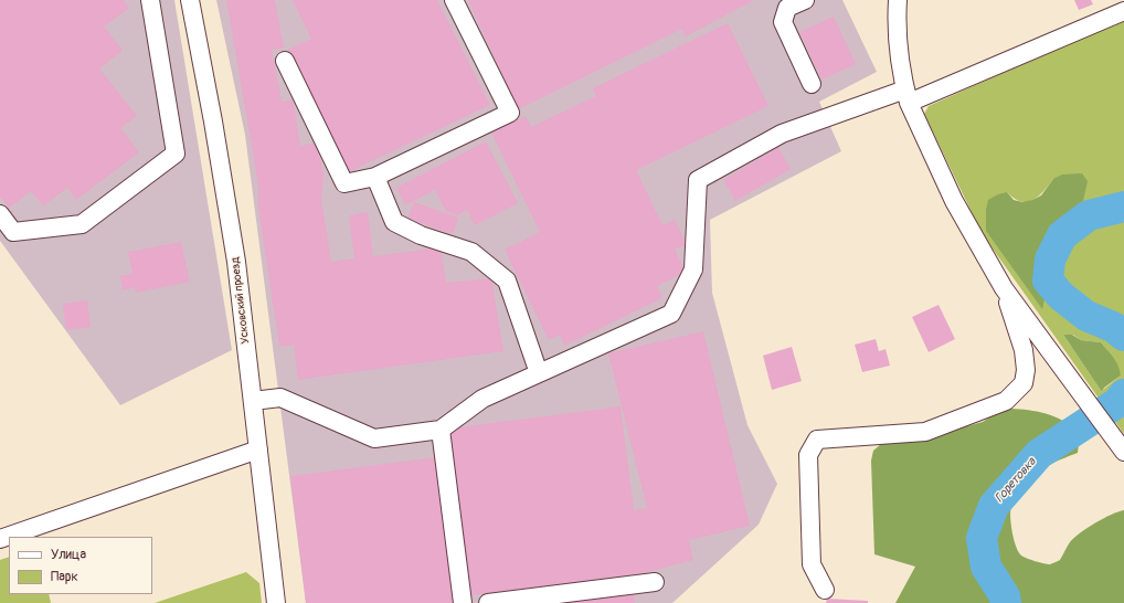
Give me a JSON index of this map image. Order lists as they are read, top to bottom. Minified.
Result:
{"streets":{"street":["Усковский проезд"]},"water":["Горетовка"],"legend":["Улица","Парк"]}
